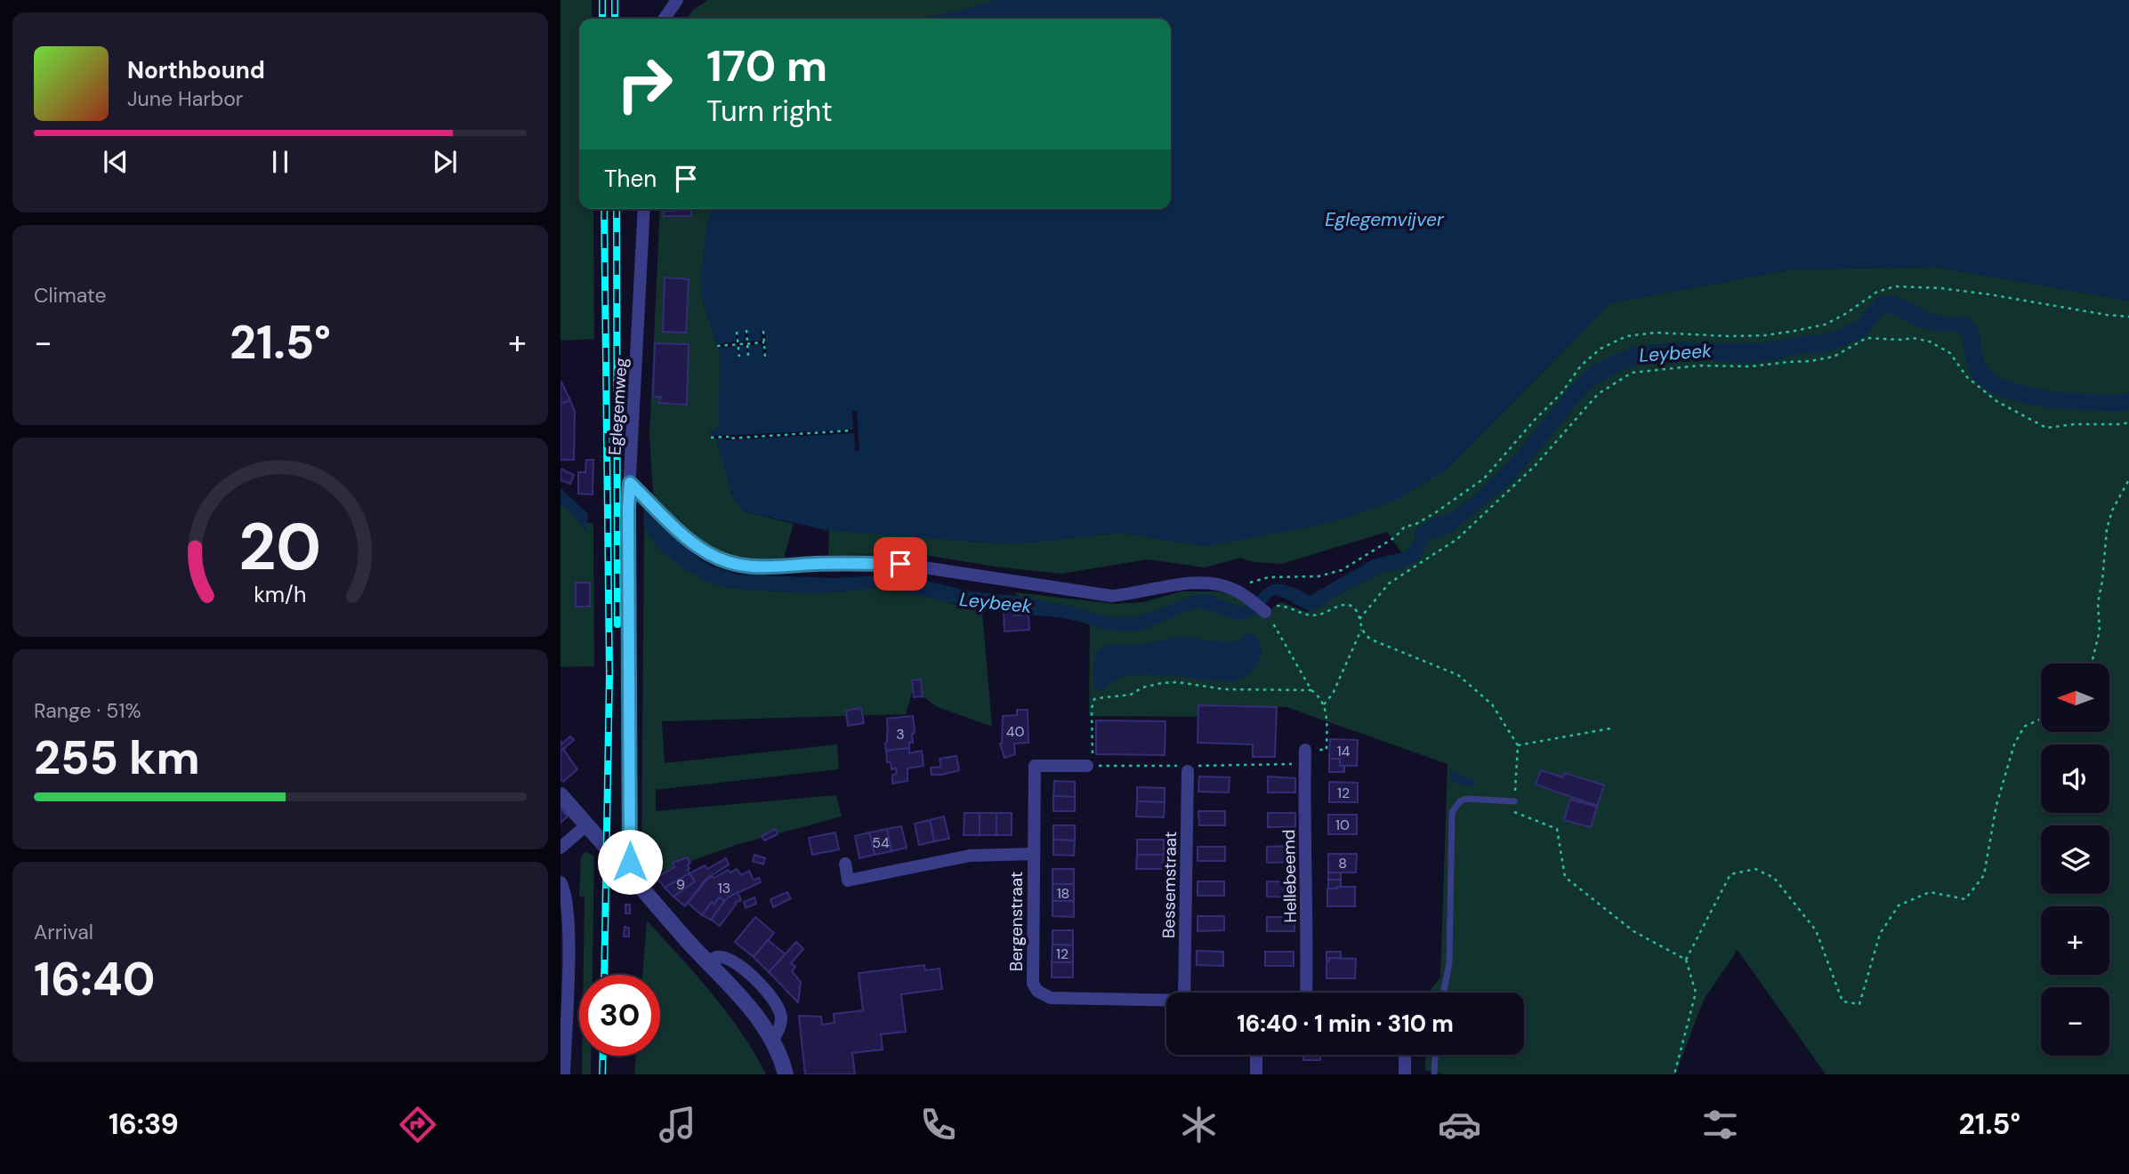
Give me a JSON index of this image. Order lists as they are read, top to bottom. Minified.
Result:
{"streets":{"street":["Eglegemweg","Hellebeemd","Bessemstraat","Bergenstraat"]},"water":["Eglegemvijver","Leybeek"],"house_numbers":["40","3","14","12","10","54","8","9","13","18","12"],"north":"left","page":{"turn":["170 m","Turn right"],"song":["Northbound","June Harbor"],"then":"Then","tile":["Climate",["Range · 51%","255 km"],["Arrival","16:40"]],"heat":["−","21.5°","+"],"map_buttons":["+","−"],"limit":"30","trip":"16:40 · 1 min · 310 m","tabs":["16:39","21.5°"],"gauge":["20","km/h"]}}
